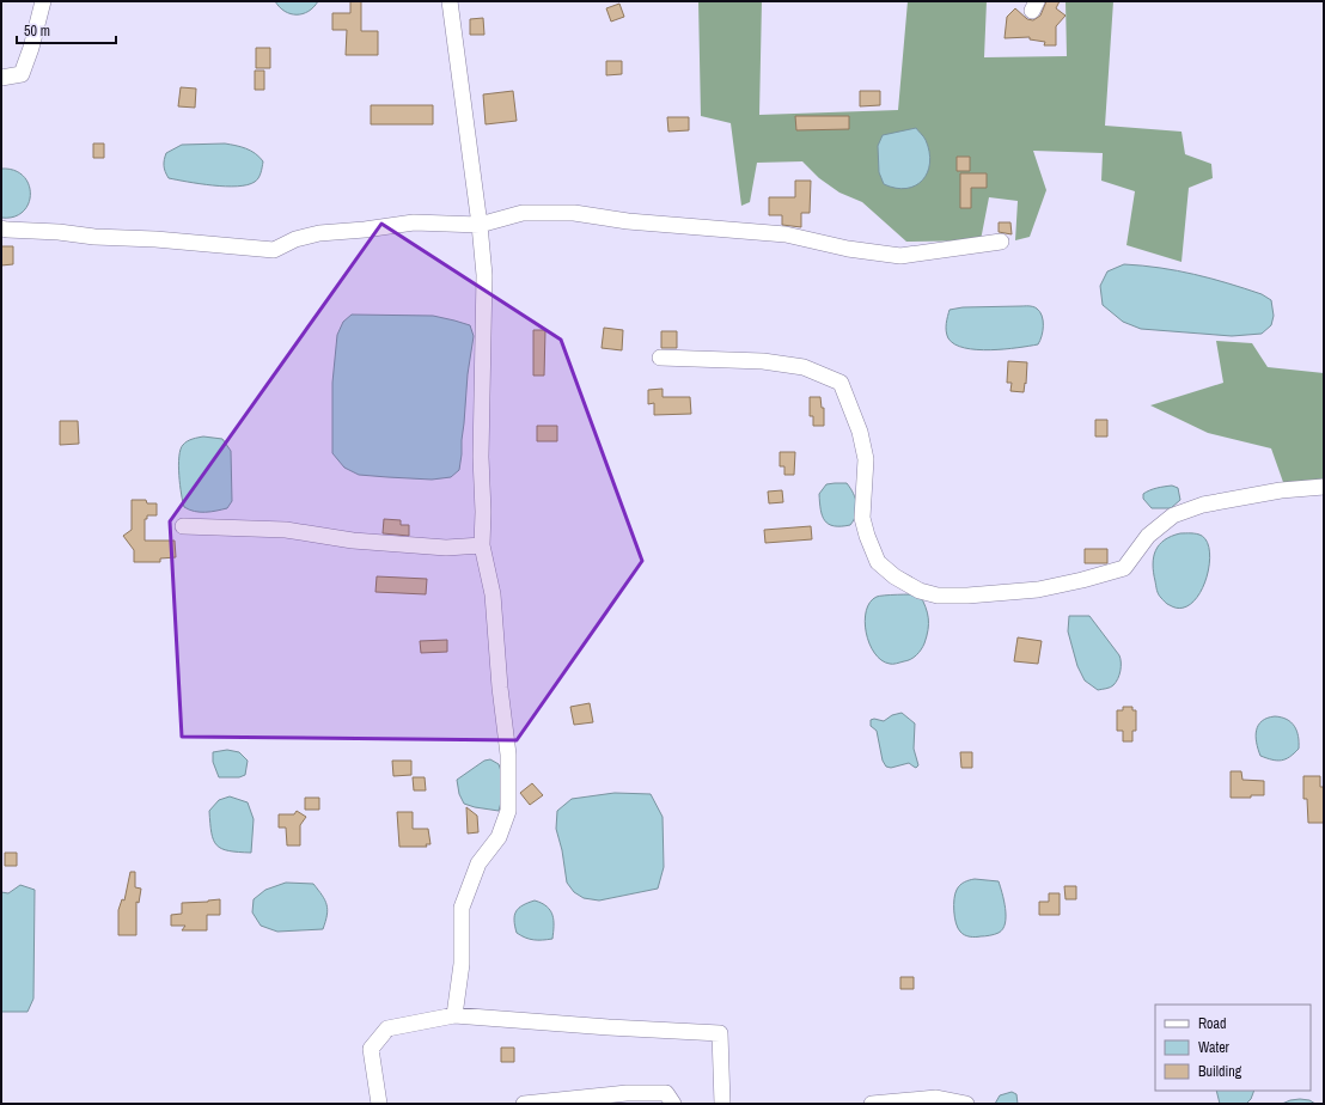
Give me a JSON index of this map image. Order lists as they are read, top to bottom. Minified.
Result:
{"legend":["Road","Water","Building"],"scale_bar":"50 m"}
